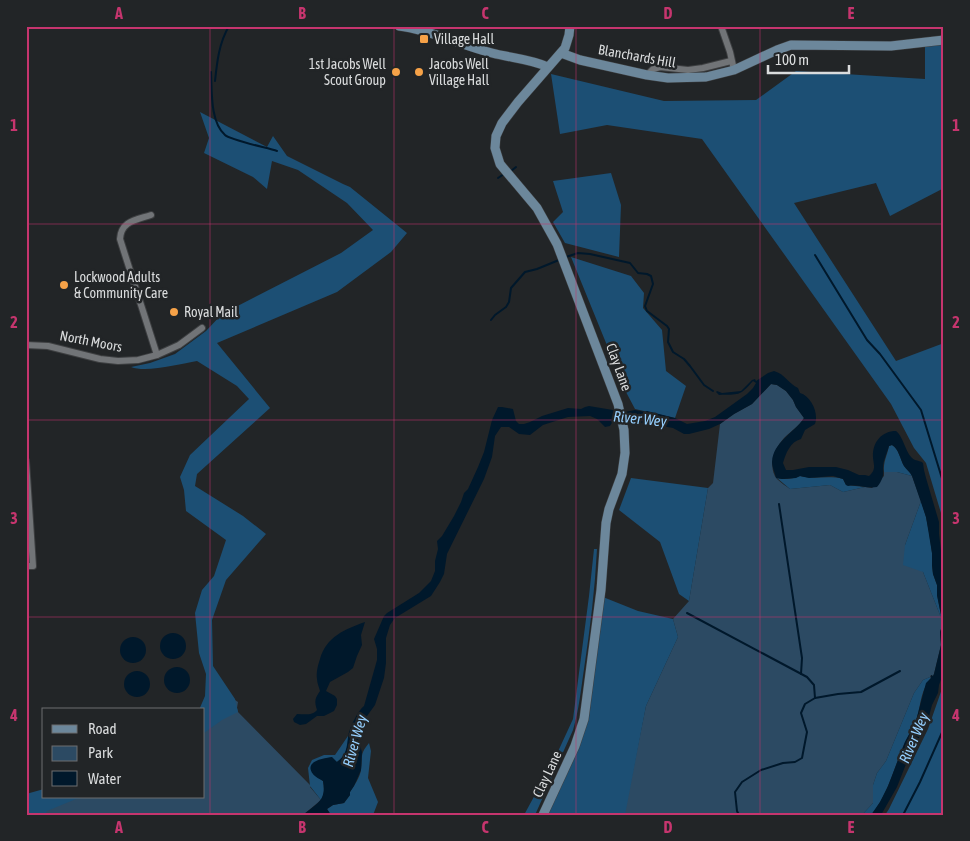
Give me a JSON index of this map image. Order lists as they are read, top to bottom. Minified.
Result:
{"streets":{"street":["Blanchards Hill","North Moors","Clay Lane"]},"crossings":[["Blanchards Hill","Clay Lane"]],"water":["River Wey"],"places":{"transit":["Village Hall"],"other":["1st Jacobs Well Scout Group","Jacobs Well Village Hall","Lockwood Adults & Community Care","Royal Mail"]},"legend":["Road","Park","Water"],"scale_bar":"100 m","grid":{"columns":["A","B","C","D","E"],"rows":["1","2","3","4"]}}
